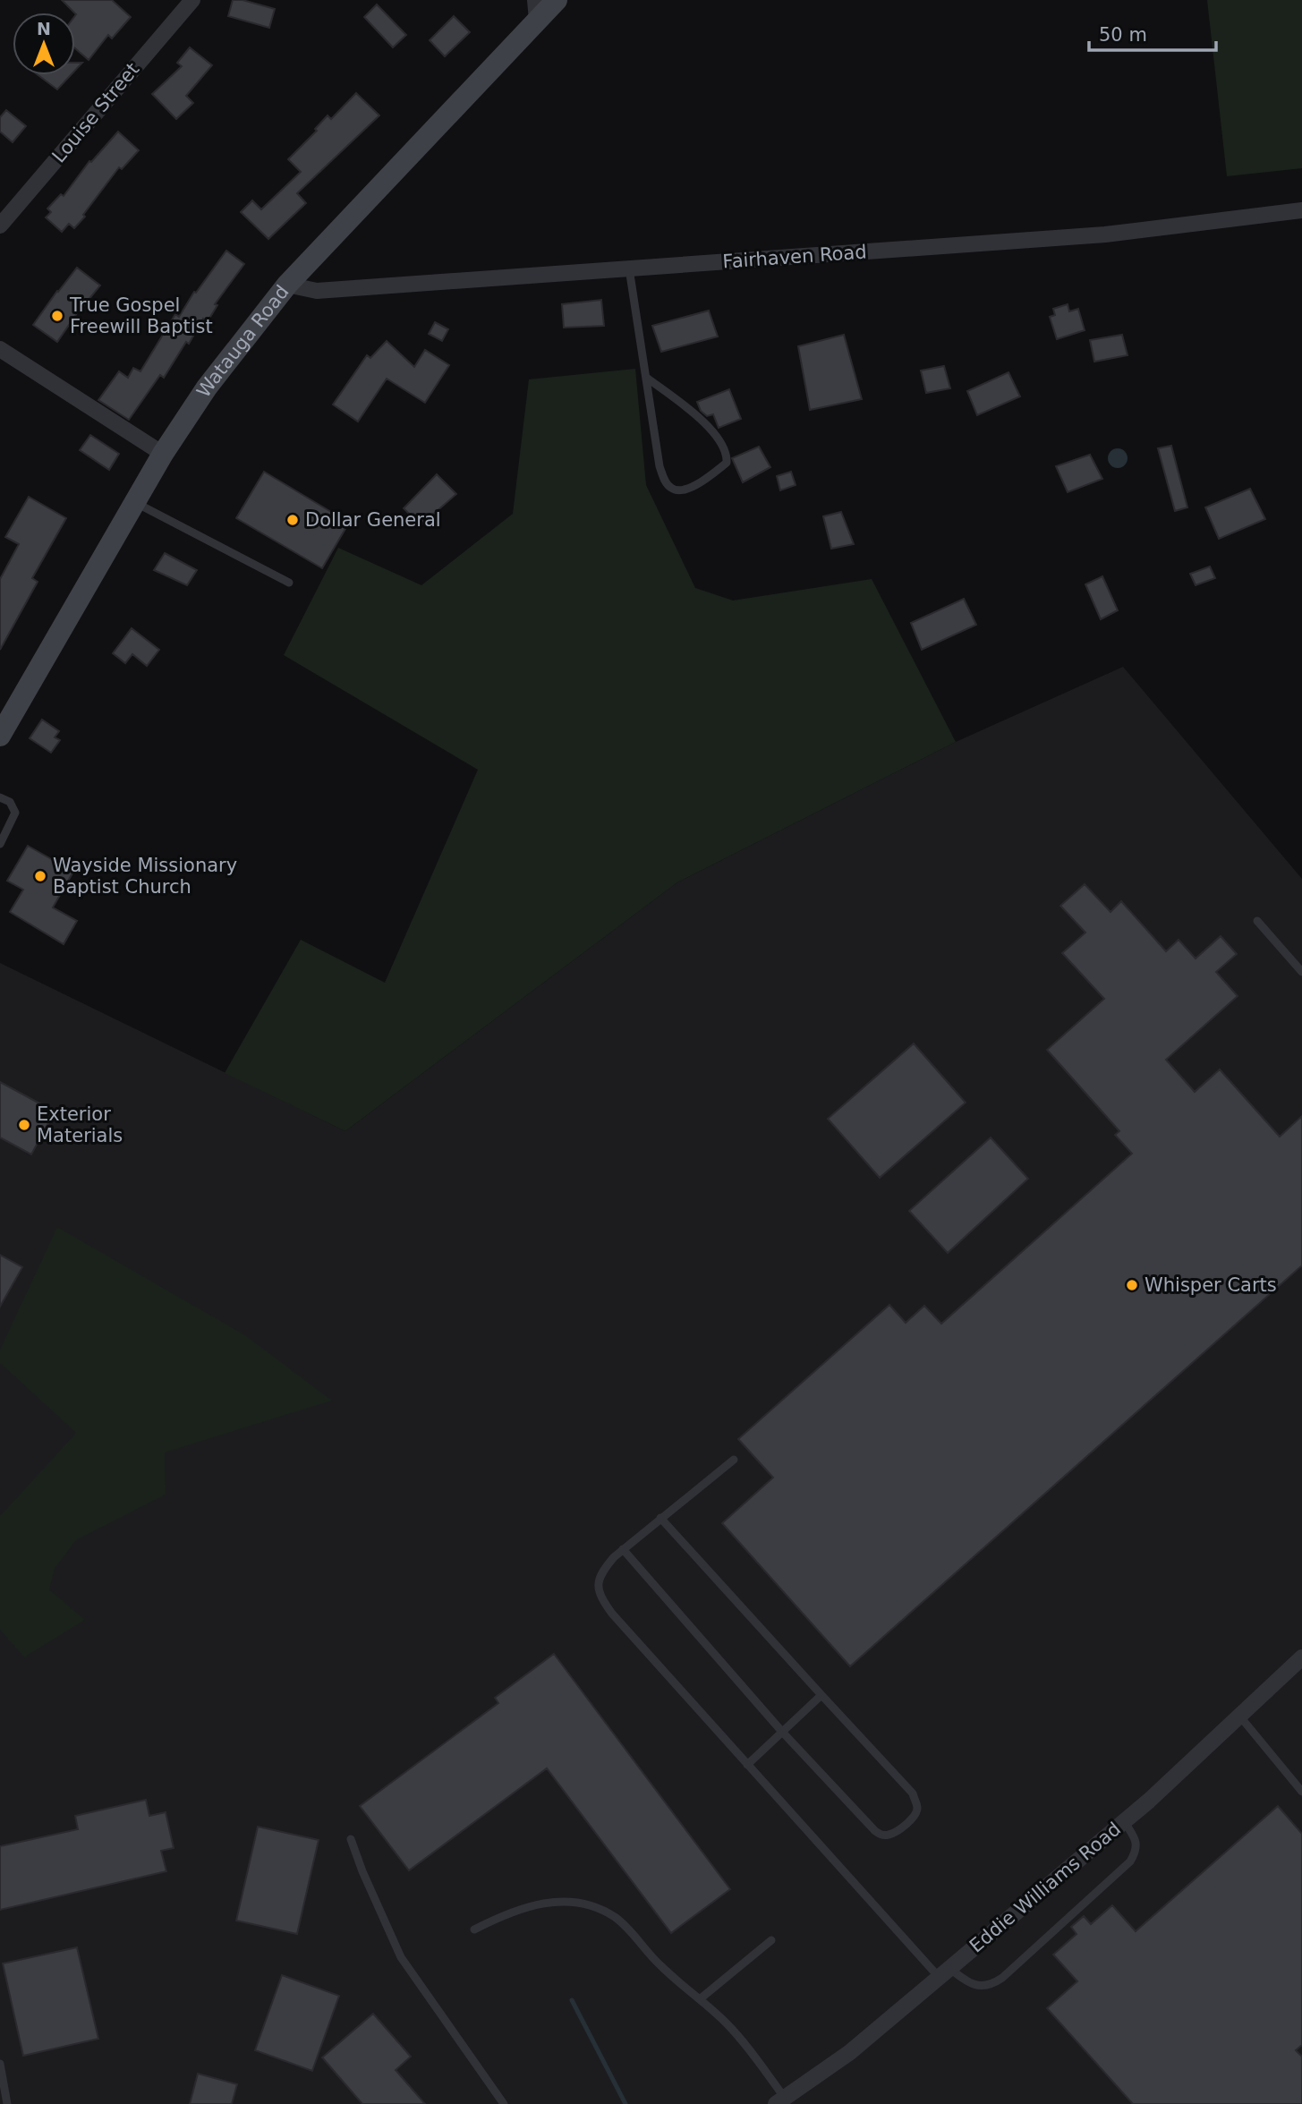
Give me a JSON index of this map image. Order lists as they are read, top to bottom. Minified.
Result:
{"streets":{"main road":["Watauga Road"],"street":["Louise Street","Fairhaven Road","Eddie Williams Road"]},"crossings":[["Fairhaven Road","Watauga Road"]],"places":["True Gospel Freewill Baptist","Dollar General","Wayside Missionary Baptist Church","Exterior Materials","Whisper Carts"],"scale_bar":"50 m","north":"top"}
